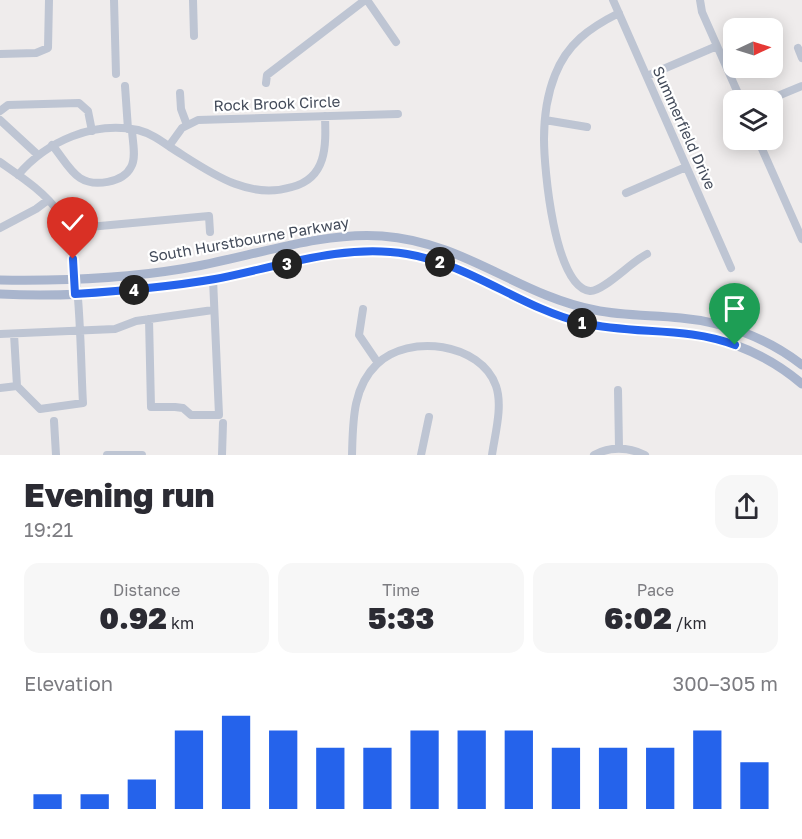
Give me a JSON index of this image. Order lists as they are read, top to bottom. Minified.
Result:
{"streets":{"main road":["South Hurstbourne Parkway"],"street":["Rock Brook Circle","Summerfield Drive"]},"north":"right","page":{"pins":["2","3","4","1"],"heading":["Evening run","19:21"],"stats":[["Distance","0.92 km"],["Time","5:33"],["Pace","6:02 /km"]],"chart":["Elevation","300–305 m"]}}
